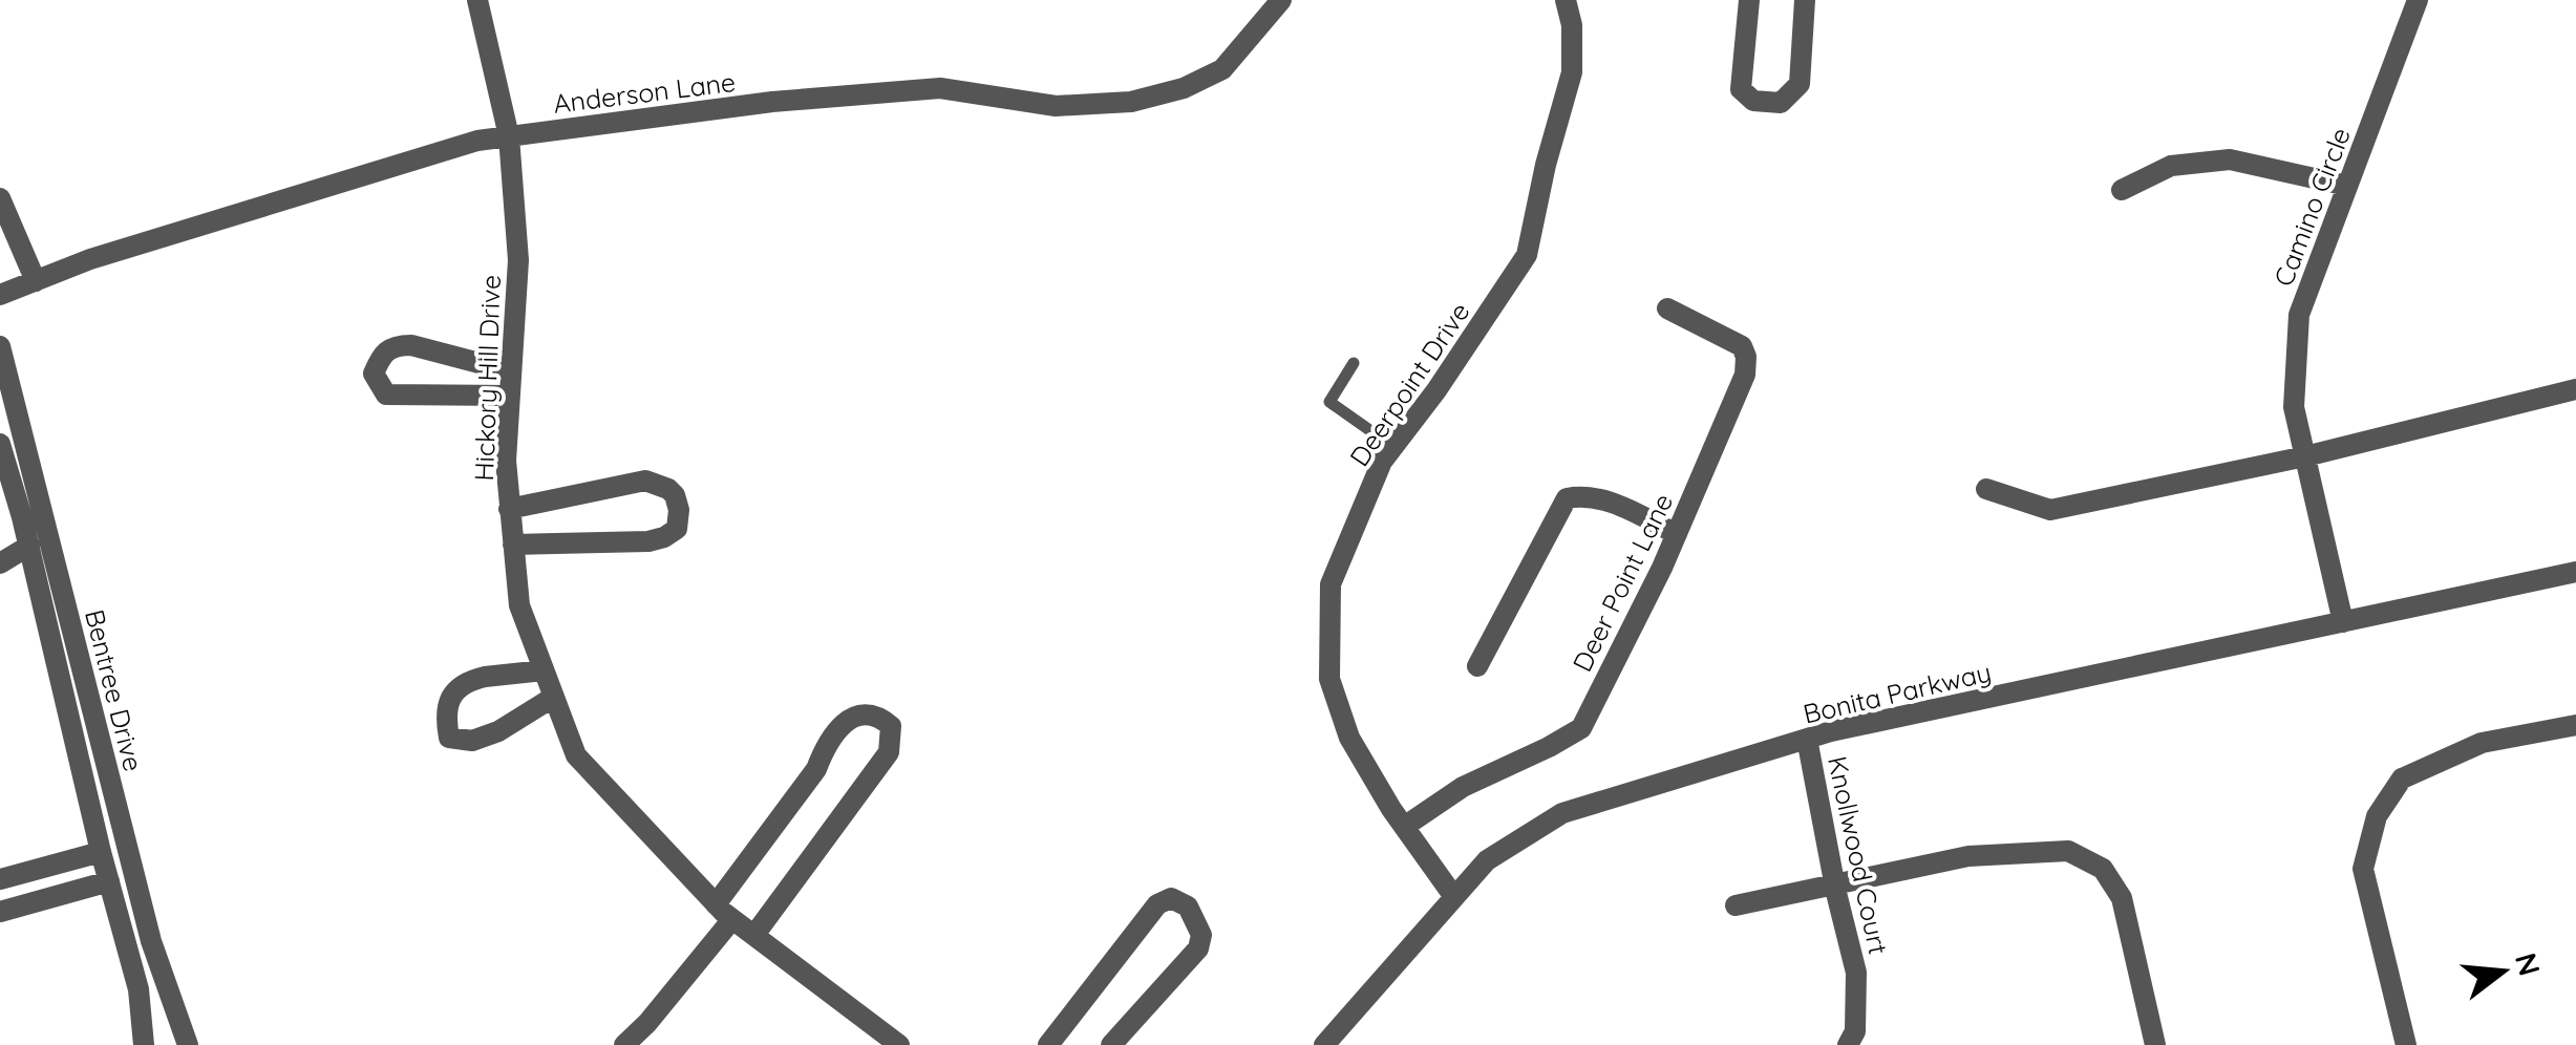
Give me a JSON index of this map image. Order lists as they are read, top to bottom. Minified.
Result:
{"streets":{"street":["Anderson Lane","Camino Circle","Hickory Hill Drive","Deerpoint Drive","Deer Point Lane","Bentree Drive","Bonita Parkway","Knollwood Court"]},"crossings":[["Anderson Lane","Hickory Hill Drive"],["Camino Circle","Bonita Parkway"],["Deerpoint Drive","Deer Point Lane"],["Deerpoint Drive","Bonita Parkway"],["Bonita Parkway","Knollwood Court"]],"north":"right"}
